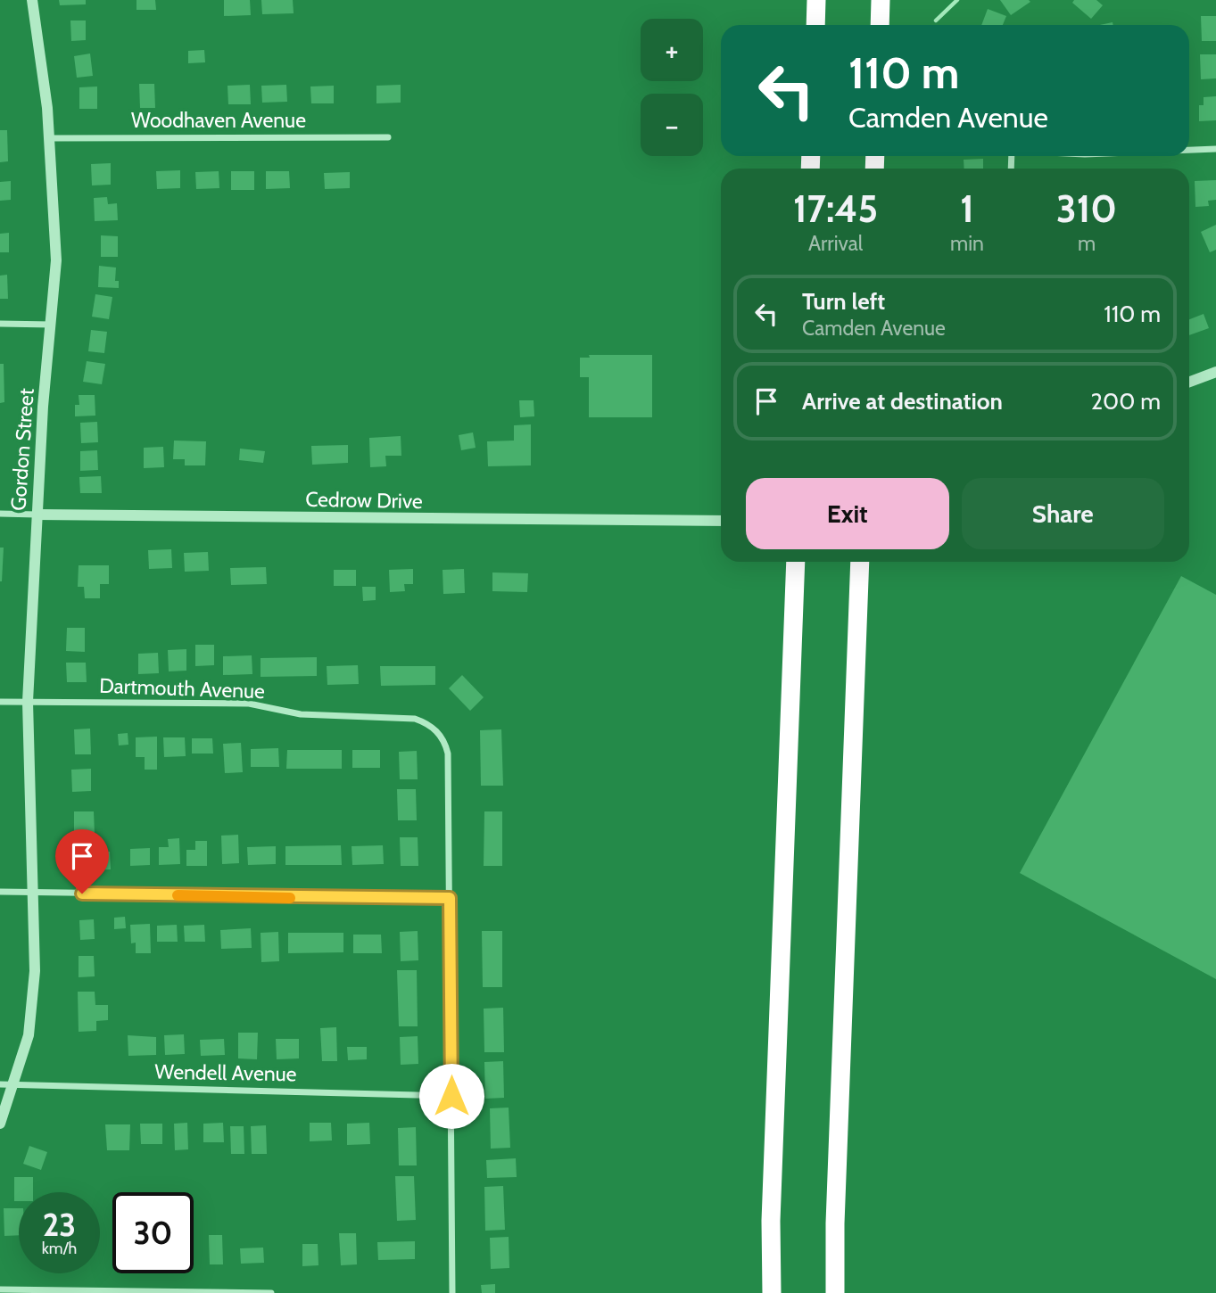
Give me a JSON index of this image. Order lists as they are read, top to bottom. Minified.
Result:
{"streets":{"street":["Woodhaven Avenue","Gordon Street","Cedrow Drive","Dartmouth Avenue","Wendell Avenue"]},"crossings":[["Woodhaven Avenue","Gordon Street"],["Gordon Street","Cedrow Drive"],["Gordon Street","Dartmouth Avenue"],["Gordon Street","Wendell Avenue"]],"page":{"map_buttons":["+","−"],"turn":["110 m","Camden Avenue"],"eta":["17:45","Arrival","1","min","310","m"],"list":[{"name":"Turn left","note":"Camden Avenue","value":"110 m"},{"name":"Arrive at destination","value":"200 m"}],"buttons":["Exit","Share"],"speed":"23 km/h","limit":"30"}}
